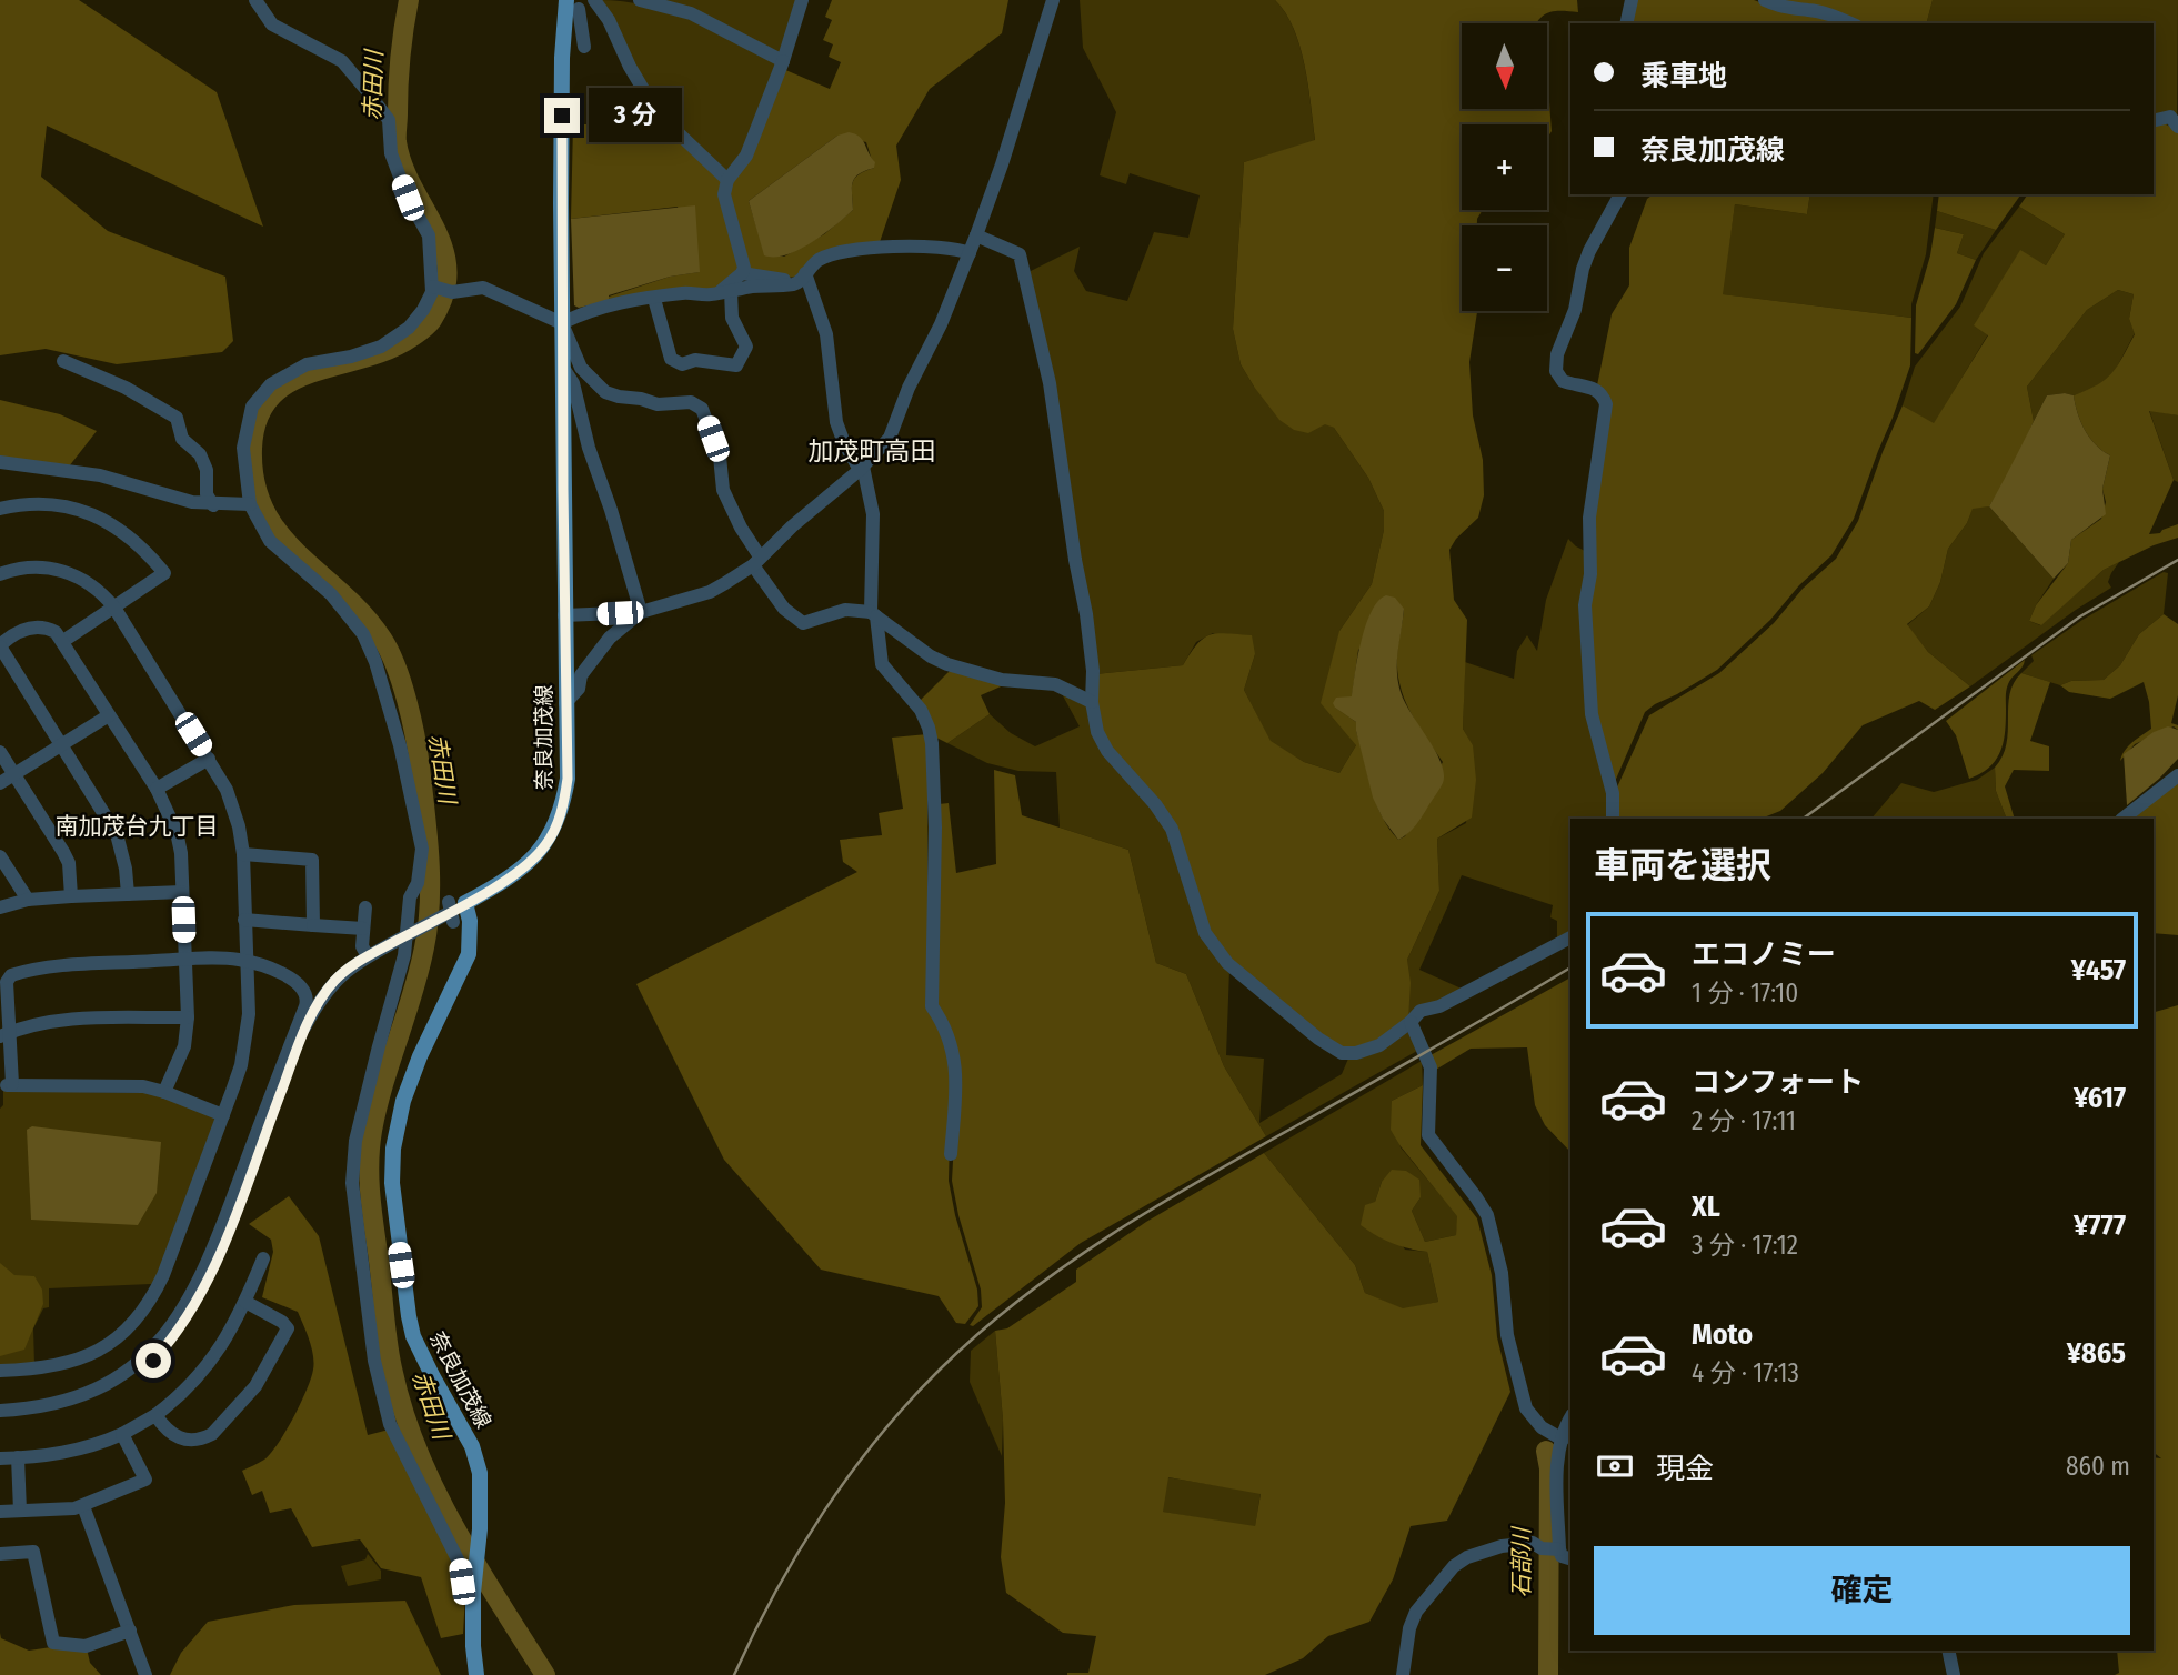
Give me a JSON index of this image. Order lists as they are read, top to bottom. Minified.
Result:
{"streets":{"main road":["奈良加茂線"]},"districts":["加茂町高田","南加茂台九丁目"],"water":["赤田川","石部川"],"north":"bottom","page":{"map_buttons":["+","−"],"banner":["乗車地","奈良加茂線"],"bubble":"3 分","heading":"車両を選択","list":[{"name":"エコノミー","note":"1 分 · 17:10","value":"¥457"},{"name":"コンフォート","note":"2 分 · 17:11","value":"¥617"},{"name":"XL","note":"3 分 · 17:12","value":"¥777"},{"name":"Moto","note":"4 分 · 17:13","value":"¥865"}],"pay":["現金","860 m"],"buttons":"確定"}}
